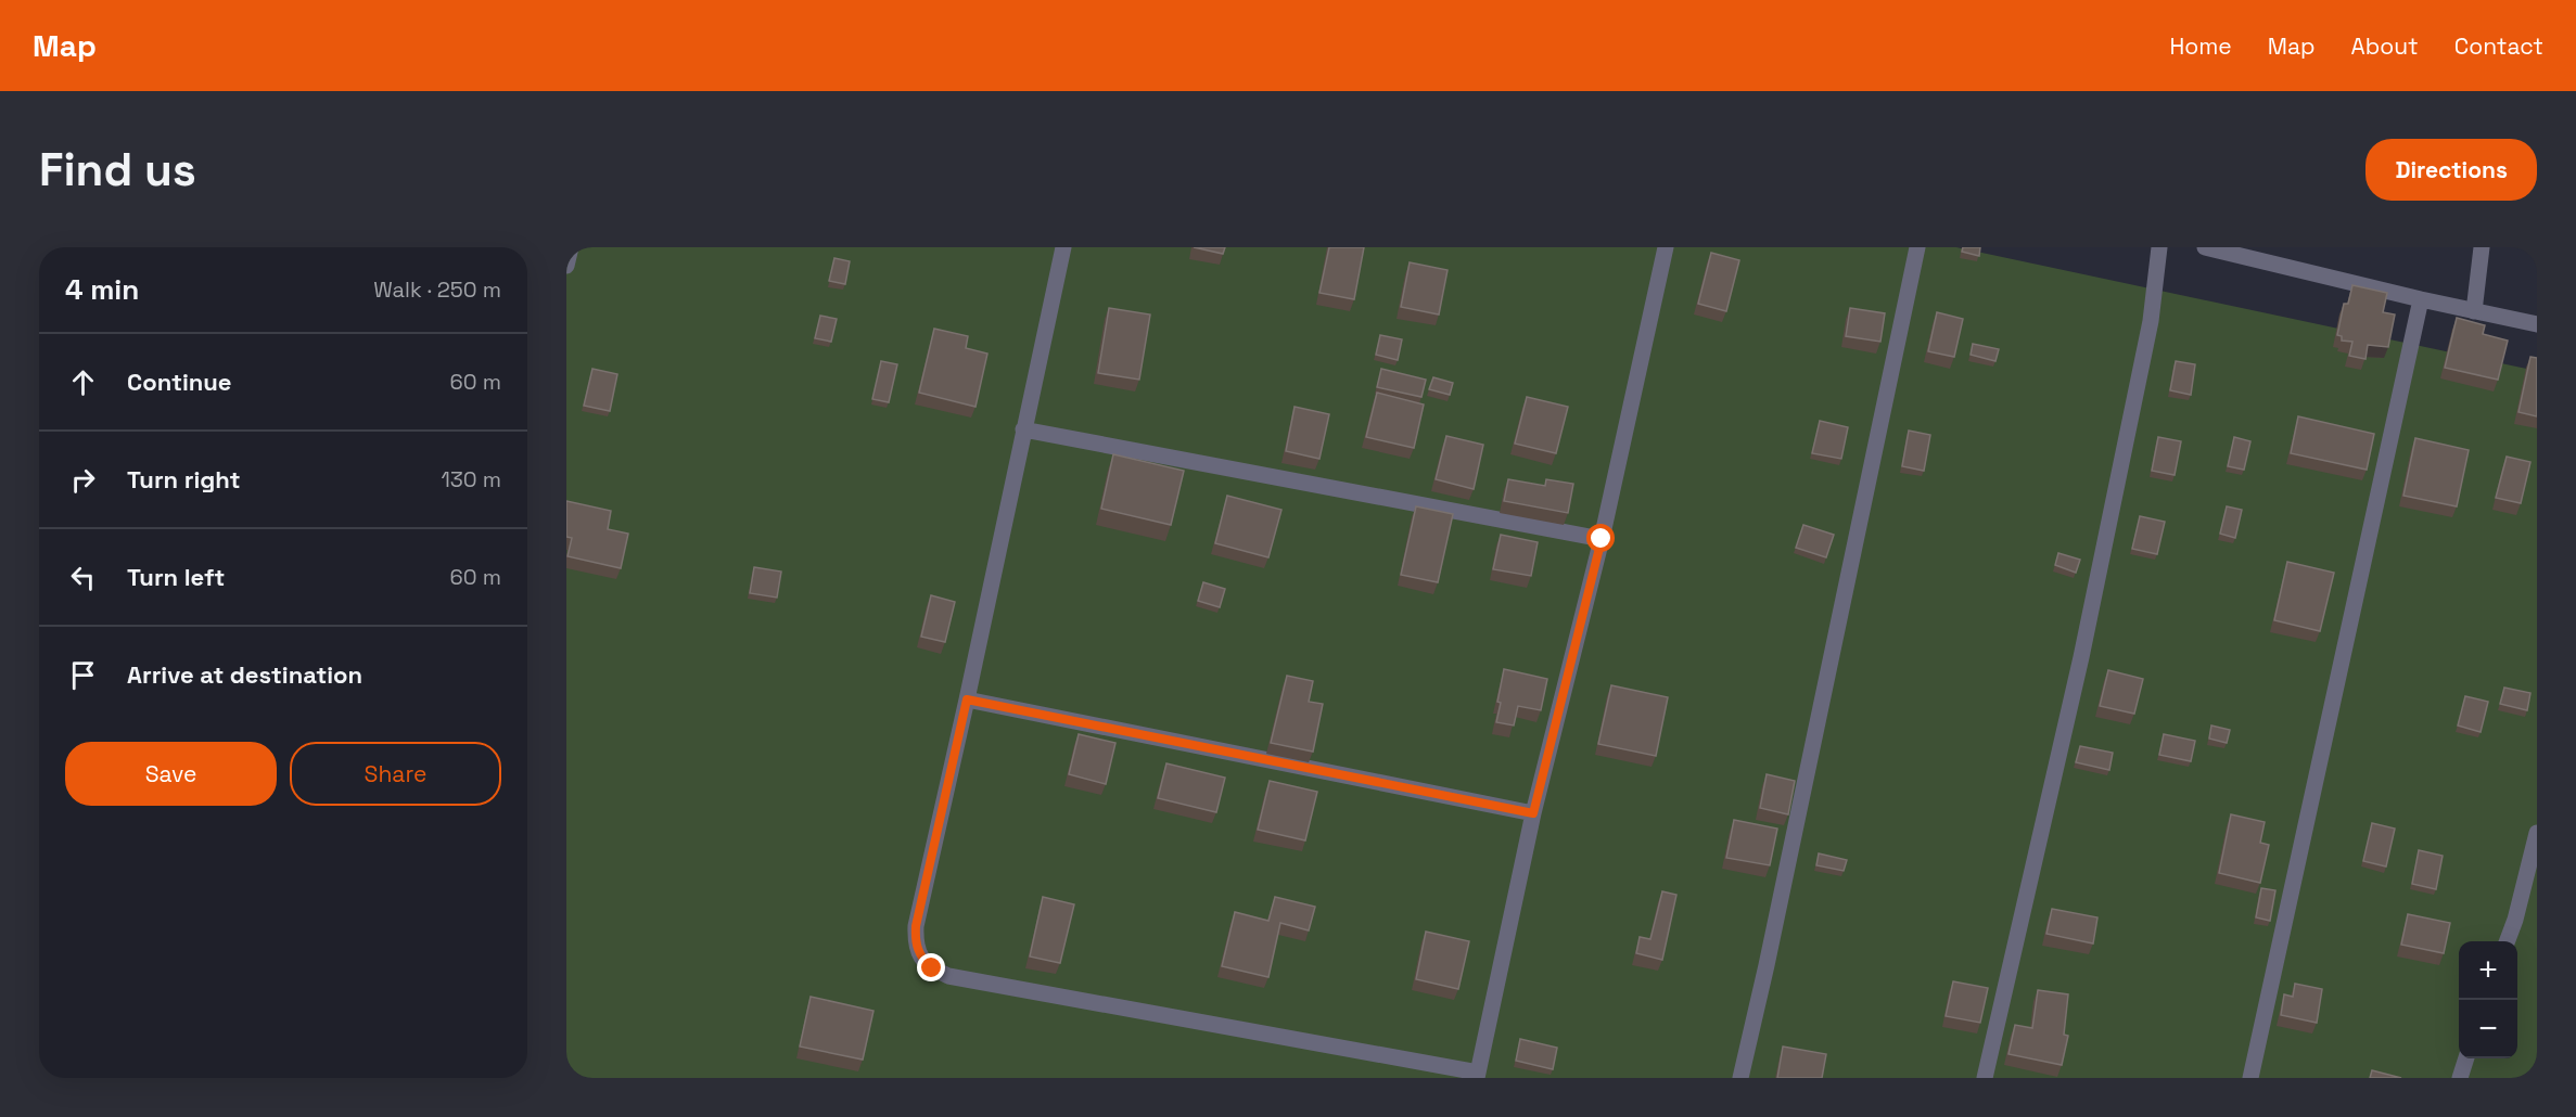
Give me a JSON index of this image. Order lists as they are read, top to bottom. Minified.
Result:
{"page":{"header":"Map","nav":["Home","Map","About","Contact"],"buttons":["Directions",["Save","Share"]],"title":"Find us","heading":["4 min","Walk · 250 m"],"list":[["Continue","60 m"],["Turn right","130 m"],["Turn left","60 m"],"Arrive at destination"],"map_buttons":["+","−"]}}
